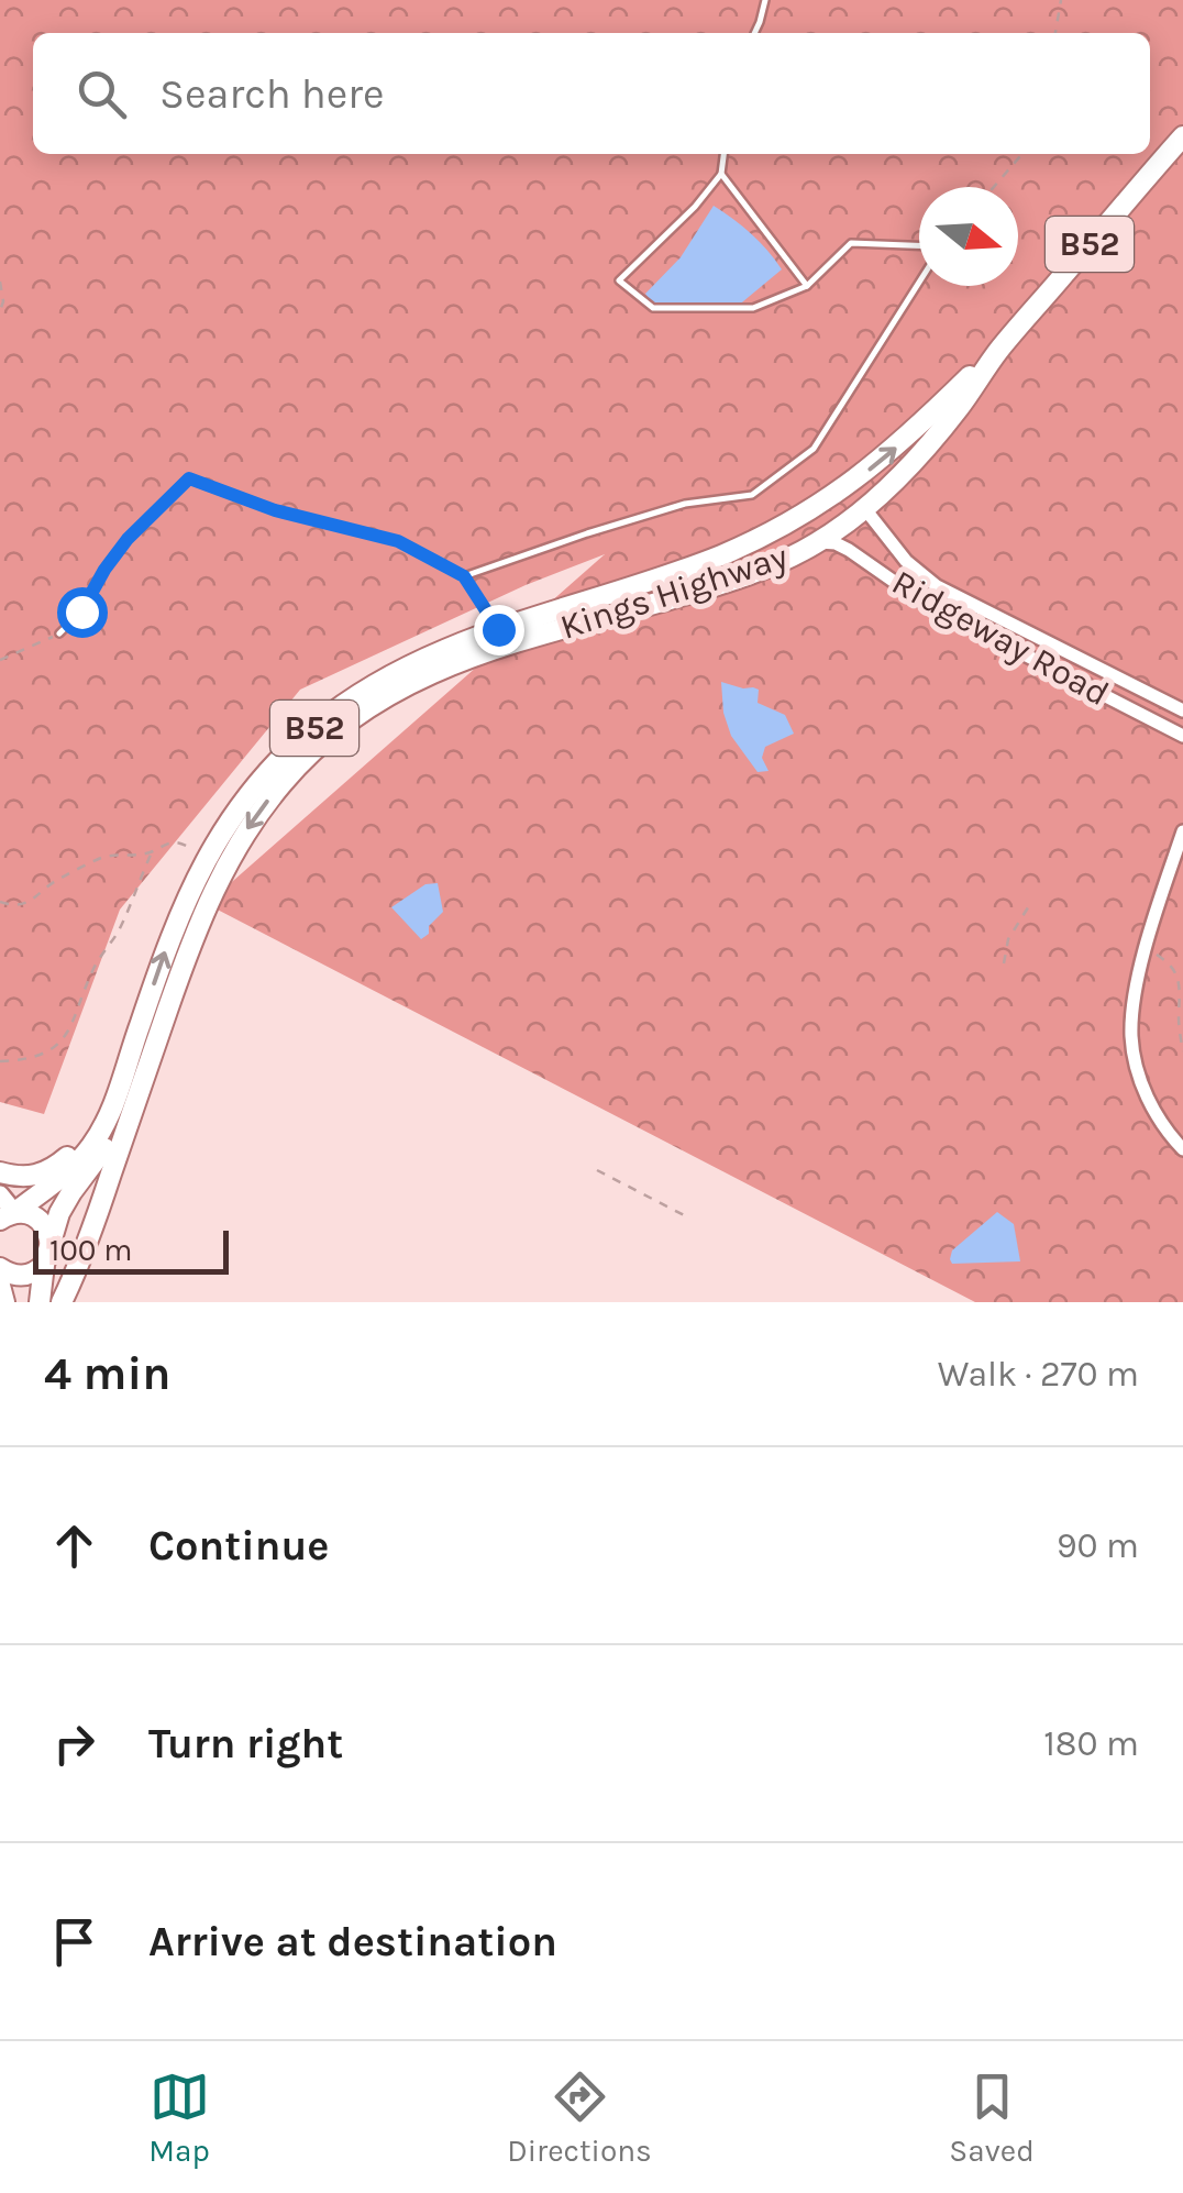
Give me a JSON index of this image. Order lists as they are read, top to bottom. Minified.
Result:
{"streets":{"highway":["B52","Kings Highway"],"street":["Ridgeway Road"]},"crossings":[["B52","Kings Highway"],["Kings Highway","Ridgeway Road"]],"scale_bar":"100 m","north":"right","page":{"search":"Search here","scale":"100 m","heading":["4 min","Walk · 270 m"],"list":[["Continue","90 m"],["Turn right","180 m"],"Arrive at destination"],"nav":["Map","Directions","Saved"]}}
